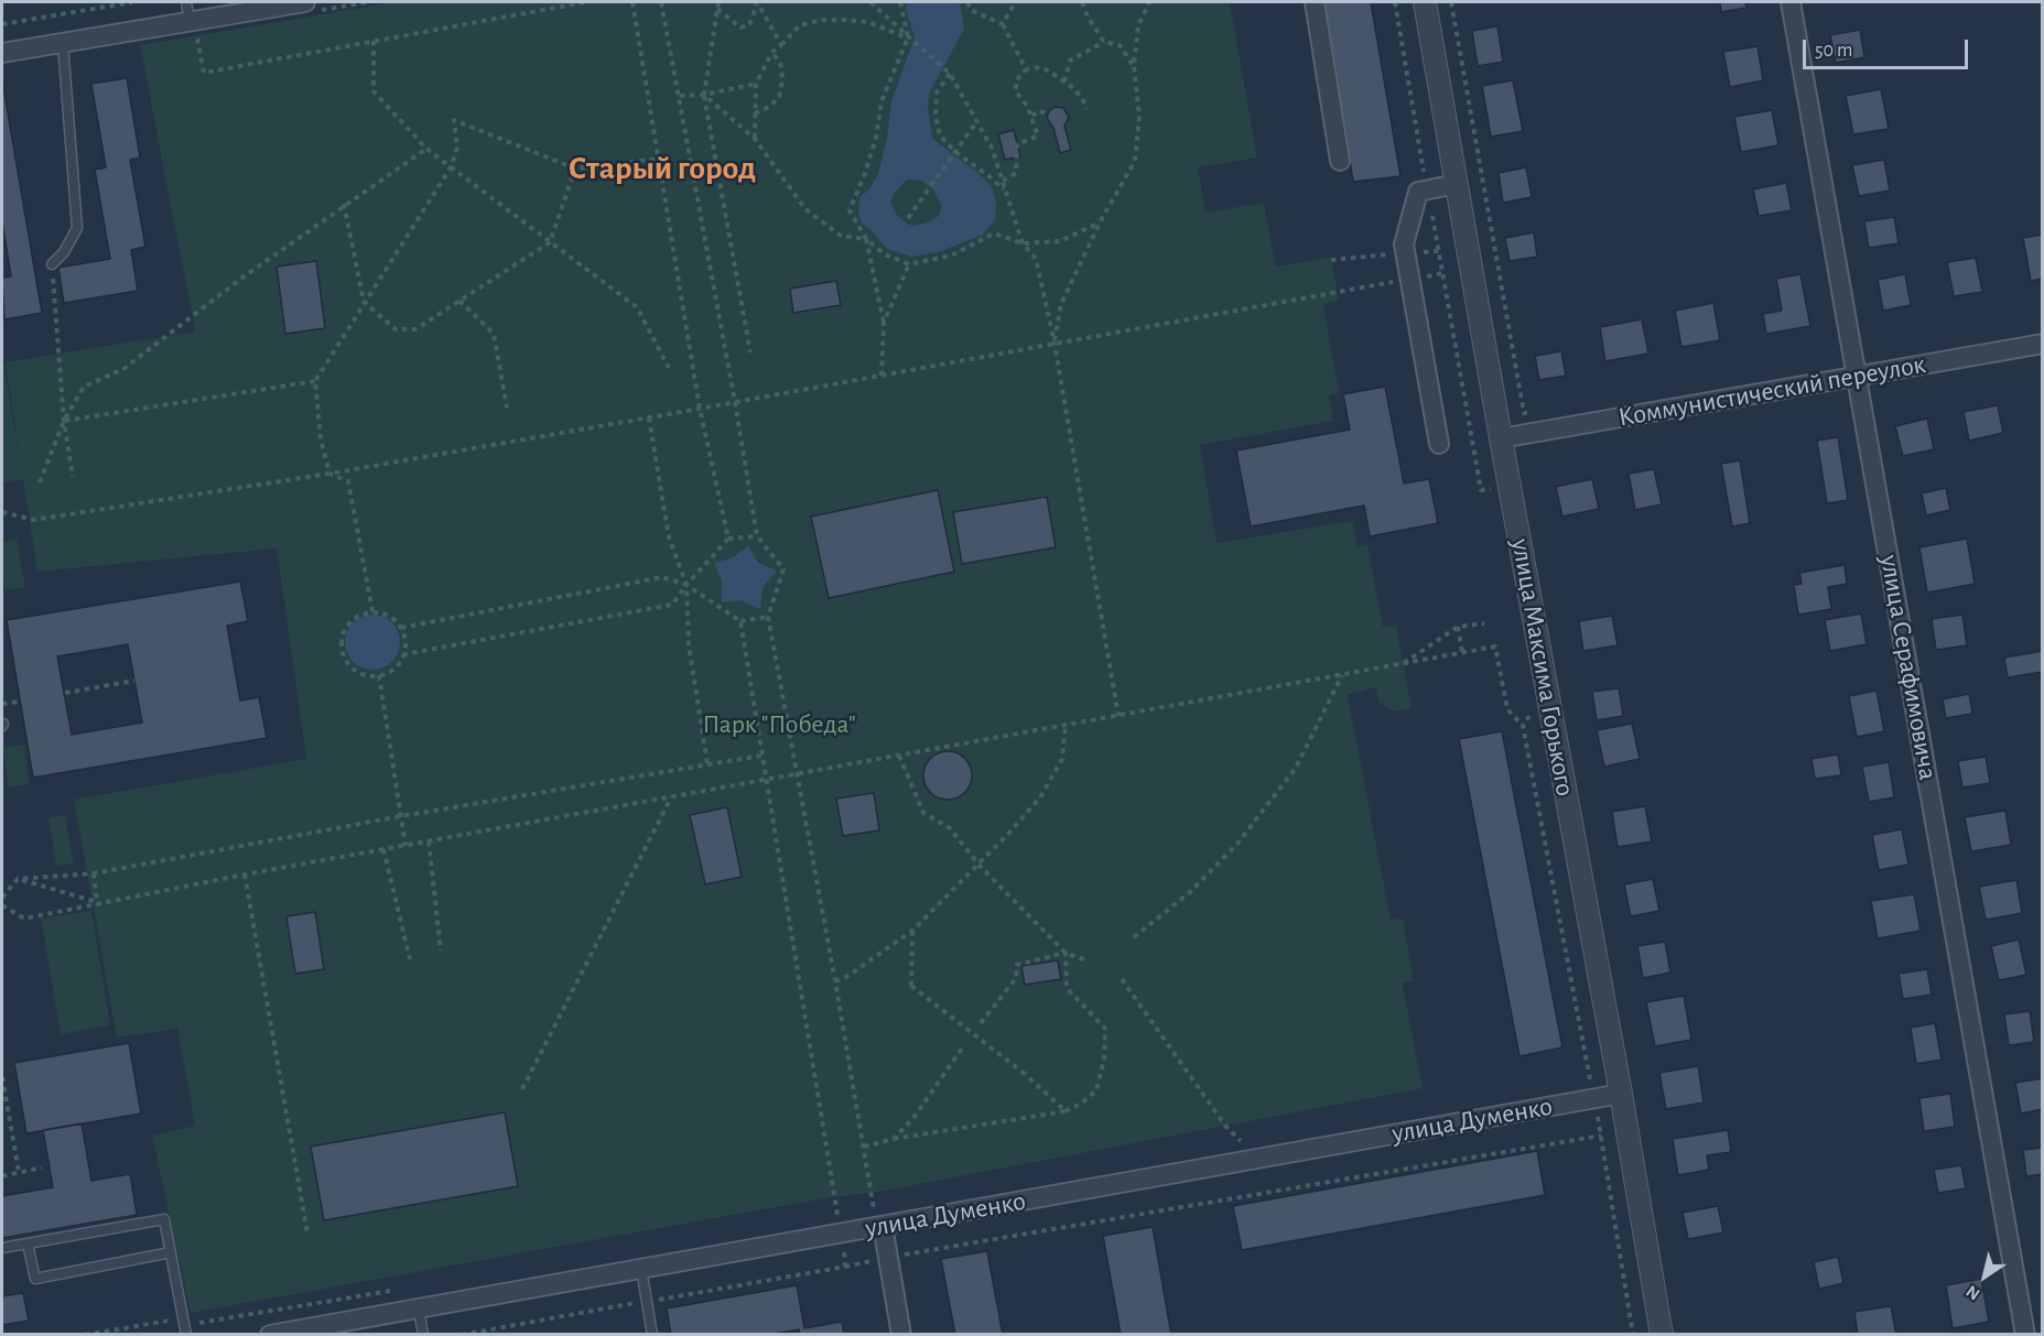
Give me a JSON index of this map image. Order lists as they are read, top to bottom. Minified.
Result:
{"streets":{"street":["Коммунистический переулок","улица Максима Горького","улица Серафимовича","улица Думенко"]},"crossings":[["Коммунистический переулок","улица Максима Горького"],["Коммунистический переулок","улица Серафимовича"],["улица Максима Горького","улица Думенко"]],"districts":["Старый город"],"parks":["Парк \"Победа\""],"scale_bar":"50 m","north":"bottom left"}
